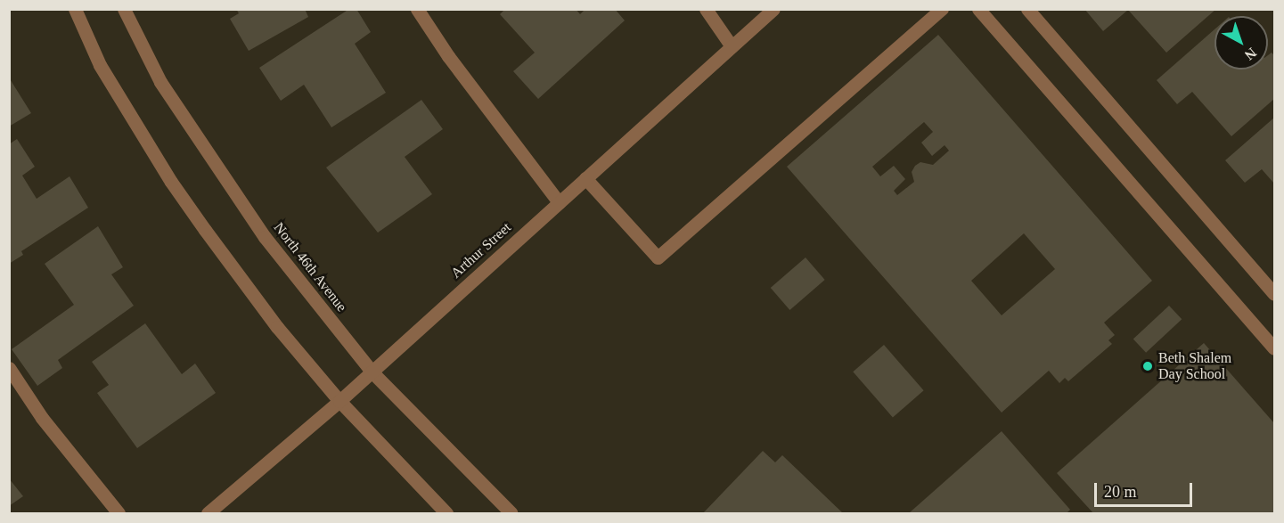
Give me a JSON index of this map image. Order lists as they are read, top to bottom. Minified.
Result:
{"streets":{"street":["Arthur Street","North 46th Avenue"]},"crossings":[["Arthur Street","North 46th Avenue"]],"places":["Beth Shalem Day School"],"scale_bar":"20 m","north":"bottom right"}
